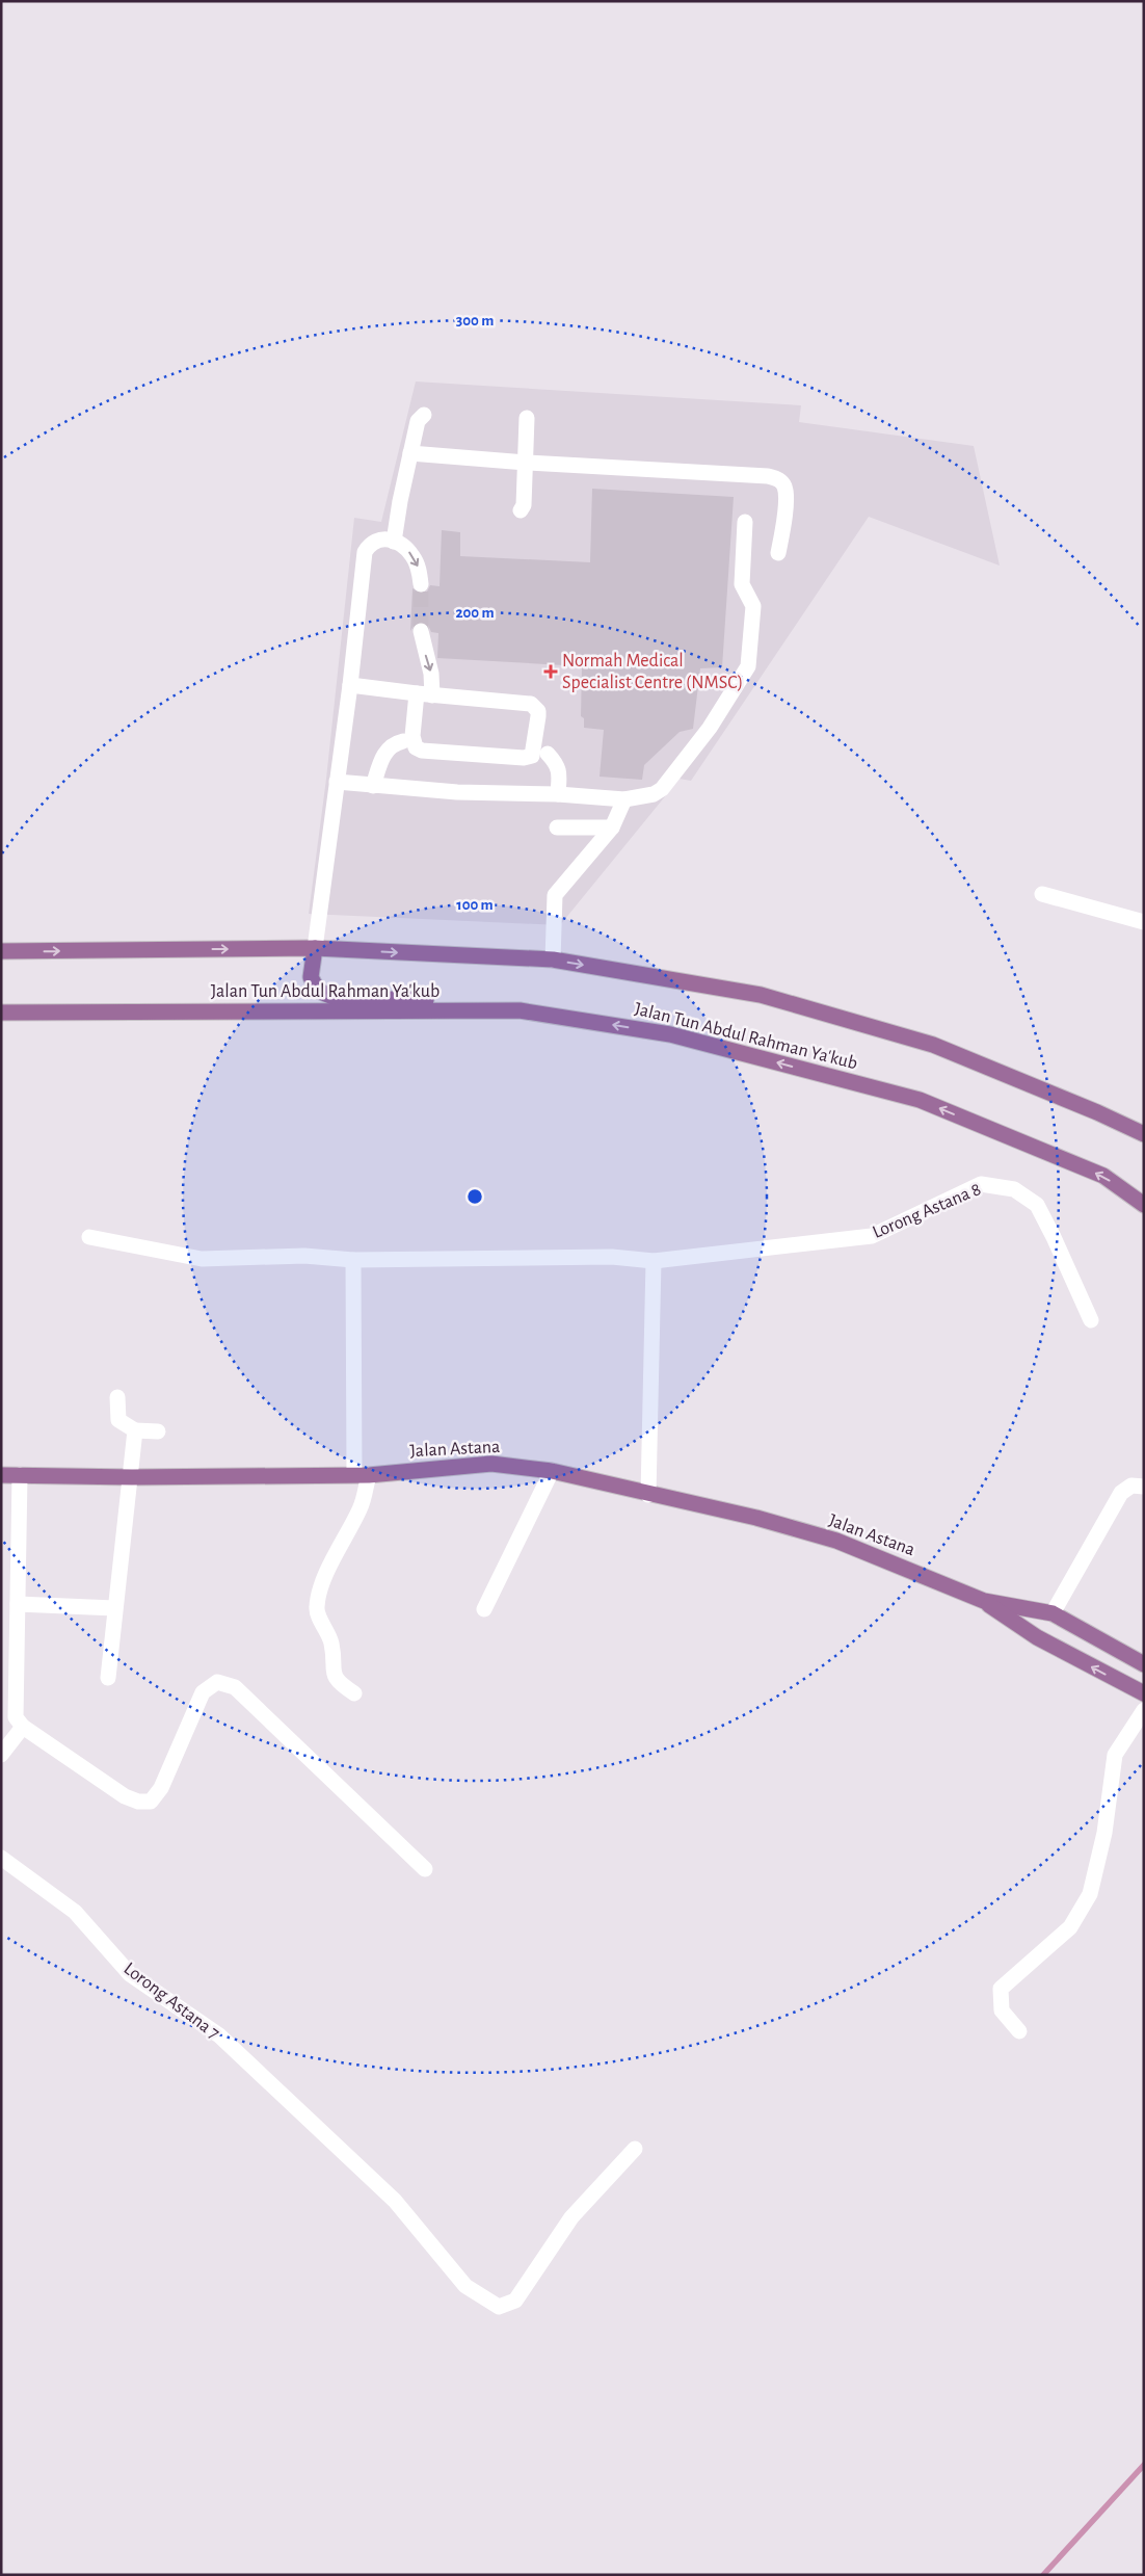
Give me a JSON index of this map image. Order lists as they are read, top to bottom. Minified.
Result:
{"streets":{"main road":["Jalan Tun Abdul Rahman Ya'kub","Jalan Astana"],"street":["Lorong Astana 8","Lorong Astana 7"]},"places":{"health":["Normah Medical Specialist Centre (NMSC)"]},"rings":["300 m","200 m","100 m"]}
